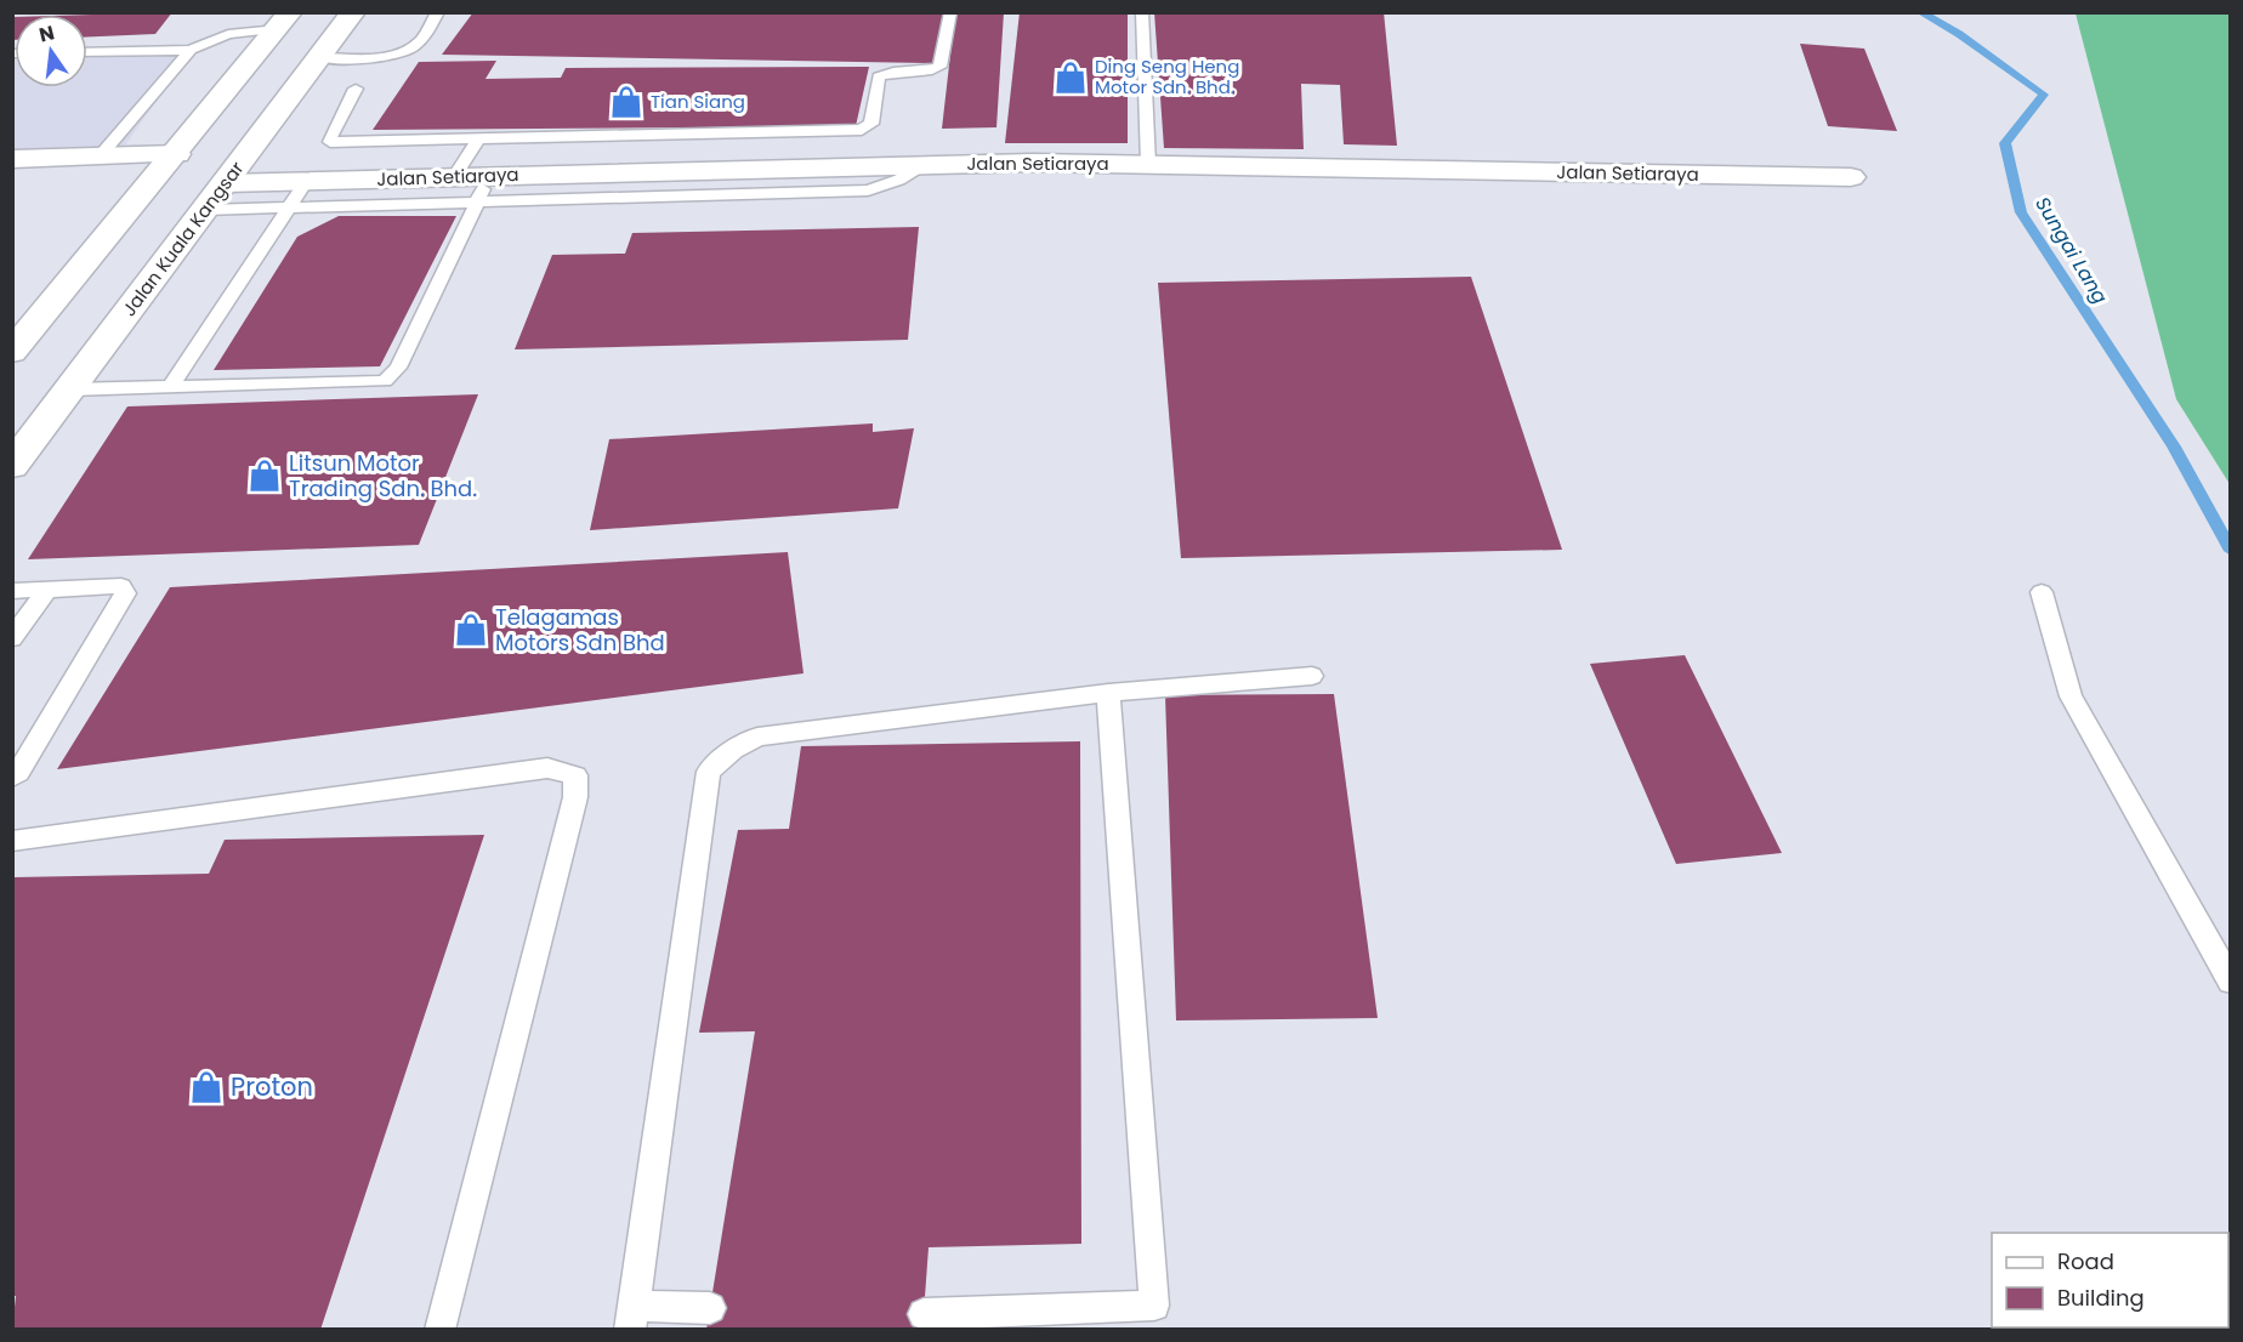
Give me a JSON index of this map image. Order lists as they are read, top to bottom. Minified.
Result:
{"streets":{"main road":["Jalan Setiaraya","Jalan Kuala Kangsar"]},"crossings":[["Jalan Setiaraya","Jalan Kuala Kangsar"]],"water":["Sungai Lang"],"places":{"shop":["Ding Seng Heng Motor Sdn. Bhd.","Tian Siang","Litsun Motor Trading Sdn. Bhd.","Telagamas Motors Sdn Bhd","Proton"]},"legend":["Road","Building"],"north":"top"}
